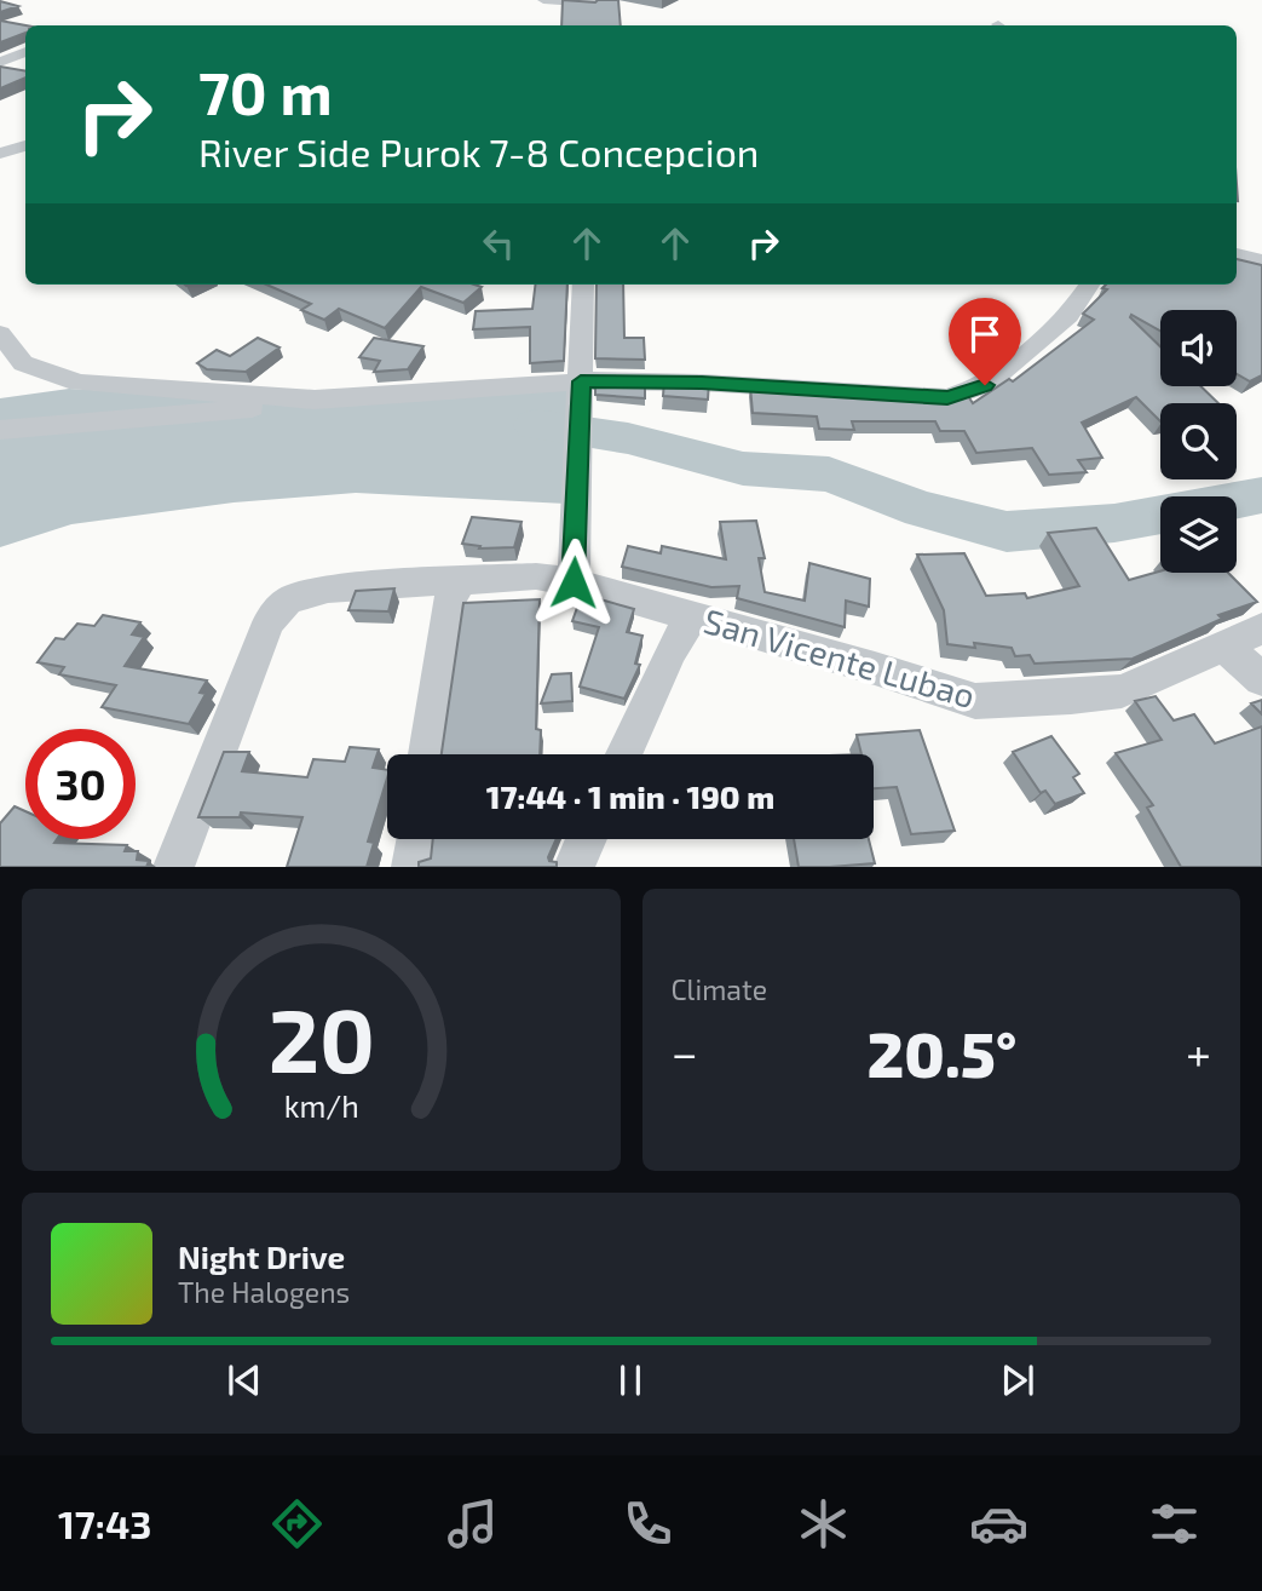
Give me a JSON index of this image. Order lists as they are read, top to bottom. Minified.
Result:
{"streets":{"street":["San Vicente Lubao"]},"page":{"turn":["70 m","River Side Purok 7-8 Concepcion"],"limit":"30","trip":"17:44 · 1 min · 190 m","tile":"Climate","heat":["−","20.5°","+"],"song":["Night Drive","The Halogens"],"tabs":"17:43","gauge":["20","km/h"]}}
